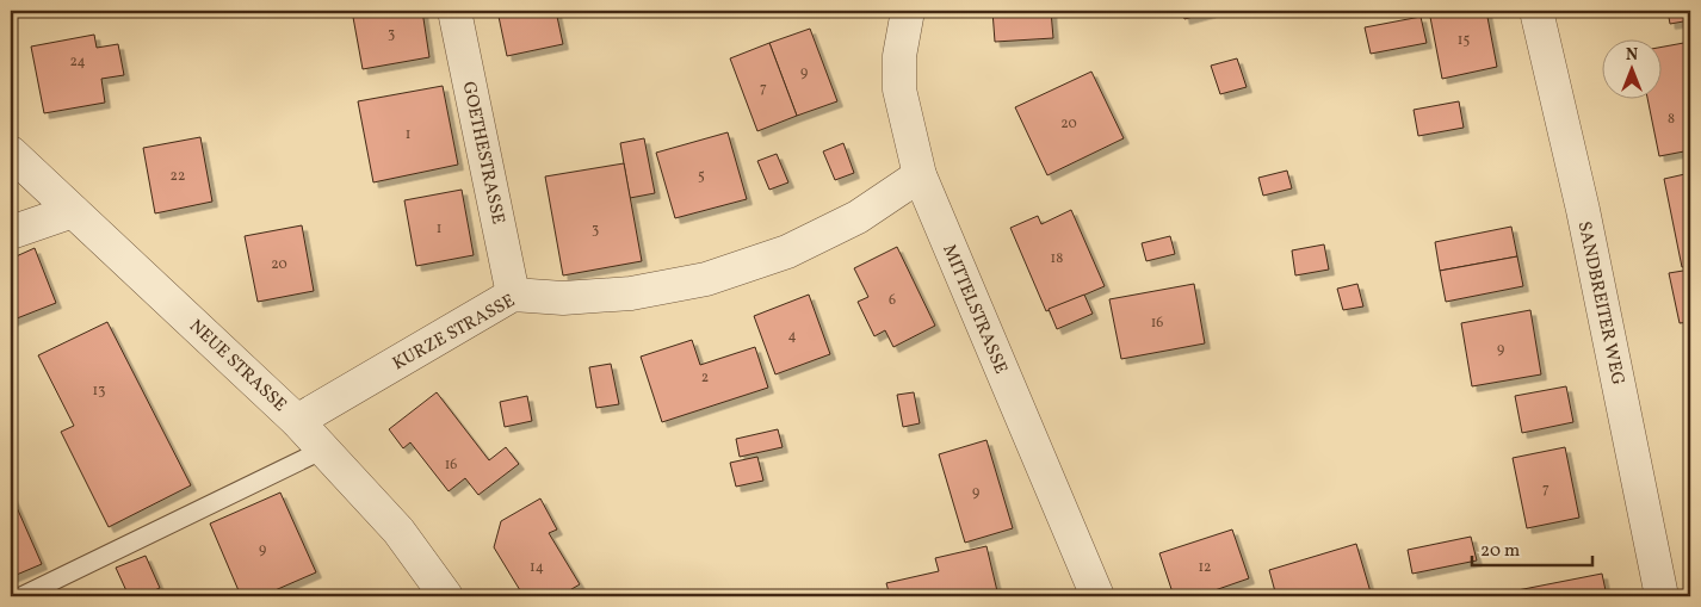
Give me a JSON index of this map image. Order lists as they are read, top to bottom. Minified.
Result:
{"streets":{"street":["GOETHESTRASSE","SANDBREITER WEG","MITTELSTRASSE","KURZE STRASSE","NEUE STRASSE"]},"crossings":[["GOETHESTRASSE","KURZE STRASSE"],["MITTELSTRASSE","KURZE STRASSE"],["KURZE STRASSE","NEUE STRASSE"]],"house_numbers":["3","15","24","9","7","8","20","1","22","5","1","3","18","20","6","16","4","9","2","13","16","7","9","9","14","12"],"scale_bar":"20 m","north":"top"}
